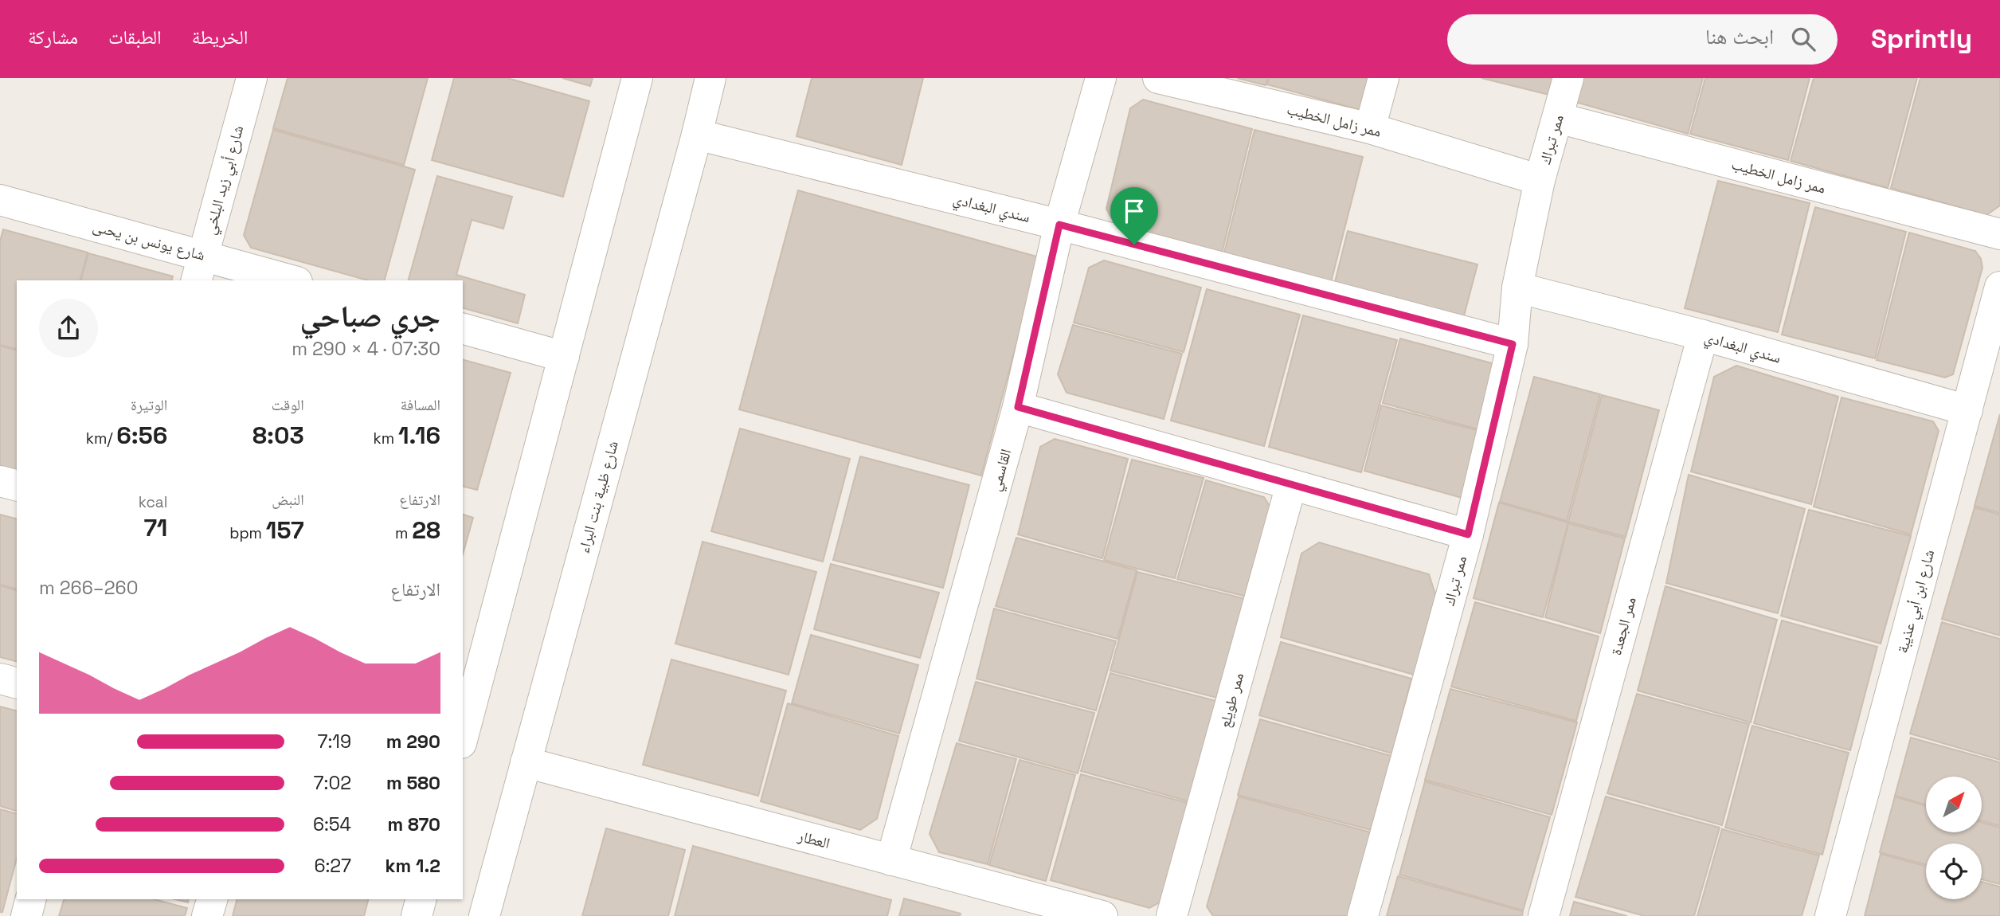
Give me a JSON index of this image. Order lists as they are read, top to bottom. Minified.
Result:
{"streets":{"street":["ممر زامل الخطيب","ممر تبراك","شارع أبي زيد البلخي","سندي البغدادي","شارع يونس بن يحىى","القاسمي","شارع ظبية بنت البراء","شارع ابن أبي عذيبة","ممر الجعدة","ممر طويلع","العطار"]},"crossings":[["ممر زامل الخطيب","ممر تبراك"],["ممر تبراك","سندي البغدادي"],["شارع أبي زيد البلخي","شارع يونس بن يحىى"],["سندي البغدادي","القاسمي"],["سندي البغدادي","شارع ظبية بنت البراء"],["سندي البغدادي","شارع ابن أبي عذيبة"],["سندي البغدادي","ممر الجعدة"],["القاسمي","العطار"],["شارع ظبية بنت البراء","العطار"]],"north":"top right","page":{"header":"Sprintly","search":"ابحث هنا","nav":["الخريطة","الطبقات","مشاركة"],"heading":["جري صباحي","07:30 · 4 × 290 m"],"stats":[["المسافة","1.16 km"],["الوقت","8:03"],["الوتيرة","6:56 /km"],["الارتفاع","28 m"],["النبض","157 bpm"],["kcal","71"]],"chart":["الارتفاع","260–266 m"],"list":[{"name":"290 m","note":"7:19"},{"name":"580 m","note":"7:02"},{"name":"870 m","note":"6:54"},{"name":"1.2 km","note":"6:27"}]}}
